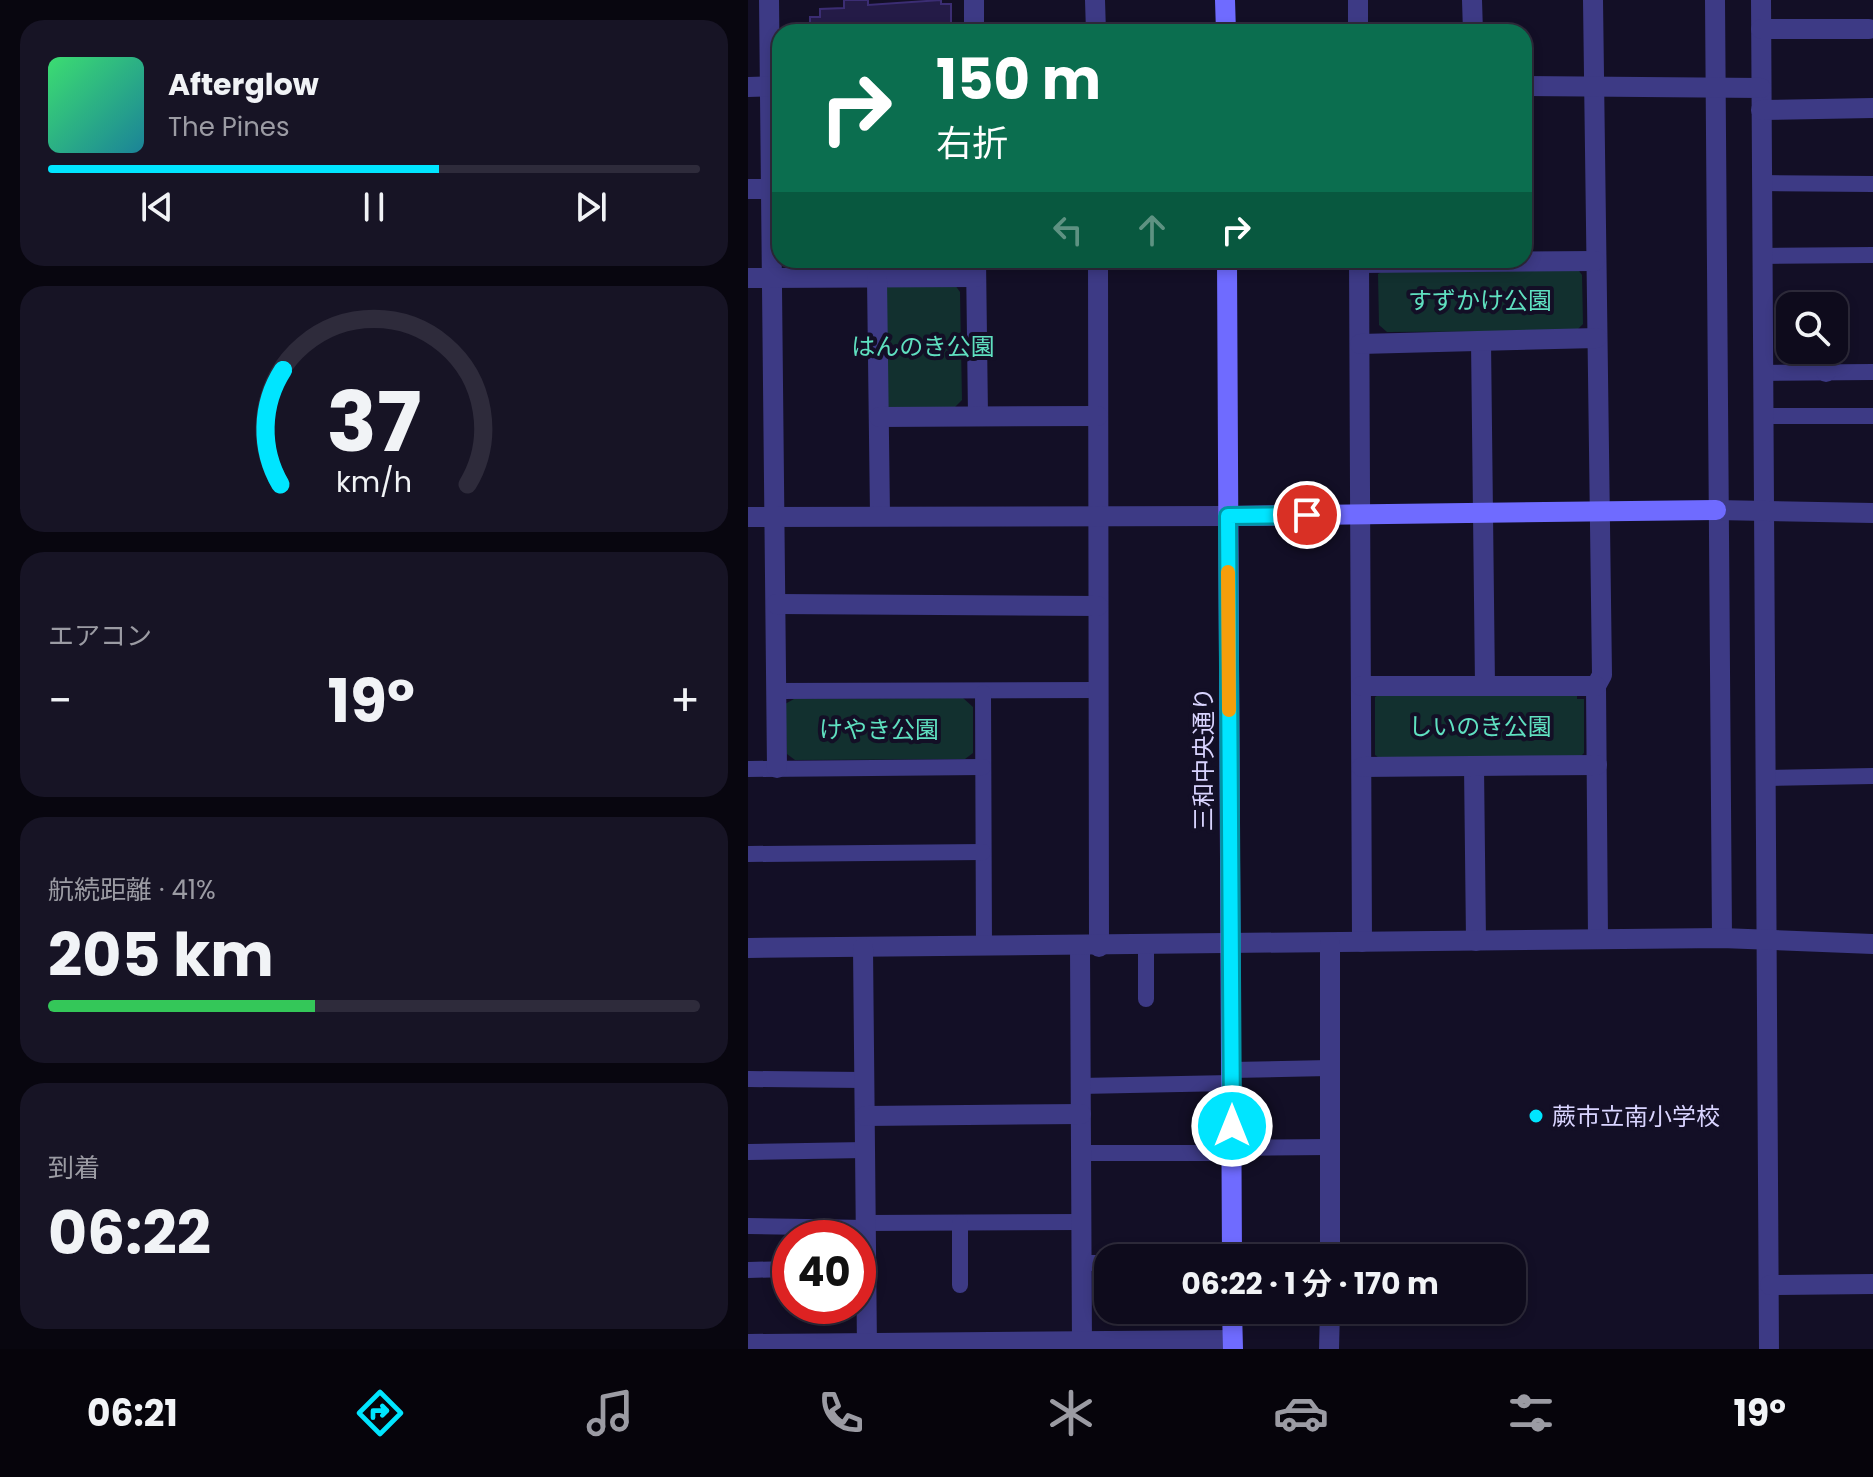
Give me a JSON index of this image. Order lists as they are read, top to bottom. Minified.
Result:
{"streets":{"street":["三和中央通り"]},"parks":["すずかけ公園","はんのき公園","しいのき公園","けやき公園"],"places":["蕨市立南小学校"],"page":{"turn":["150 m","右折"],"song":["Afterglow","The Pines"],"tile":["エアコン",["航続距離 · 41%","205 km"],["到着","06:22"]],"heat":["−","19°","+"],"limit":"40","trip":"06:22 · 1 分 · 170 m","tabs":["06:21","19°"],"gauge":["37","km/h"]}}
